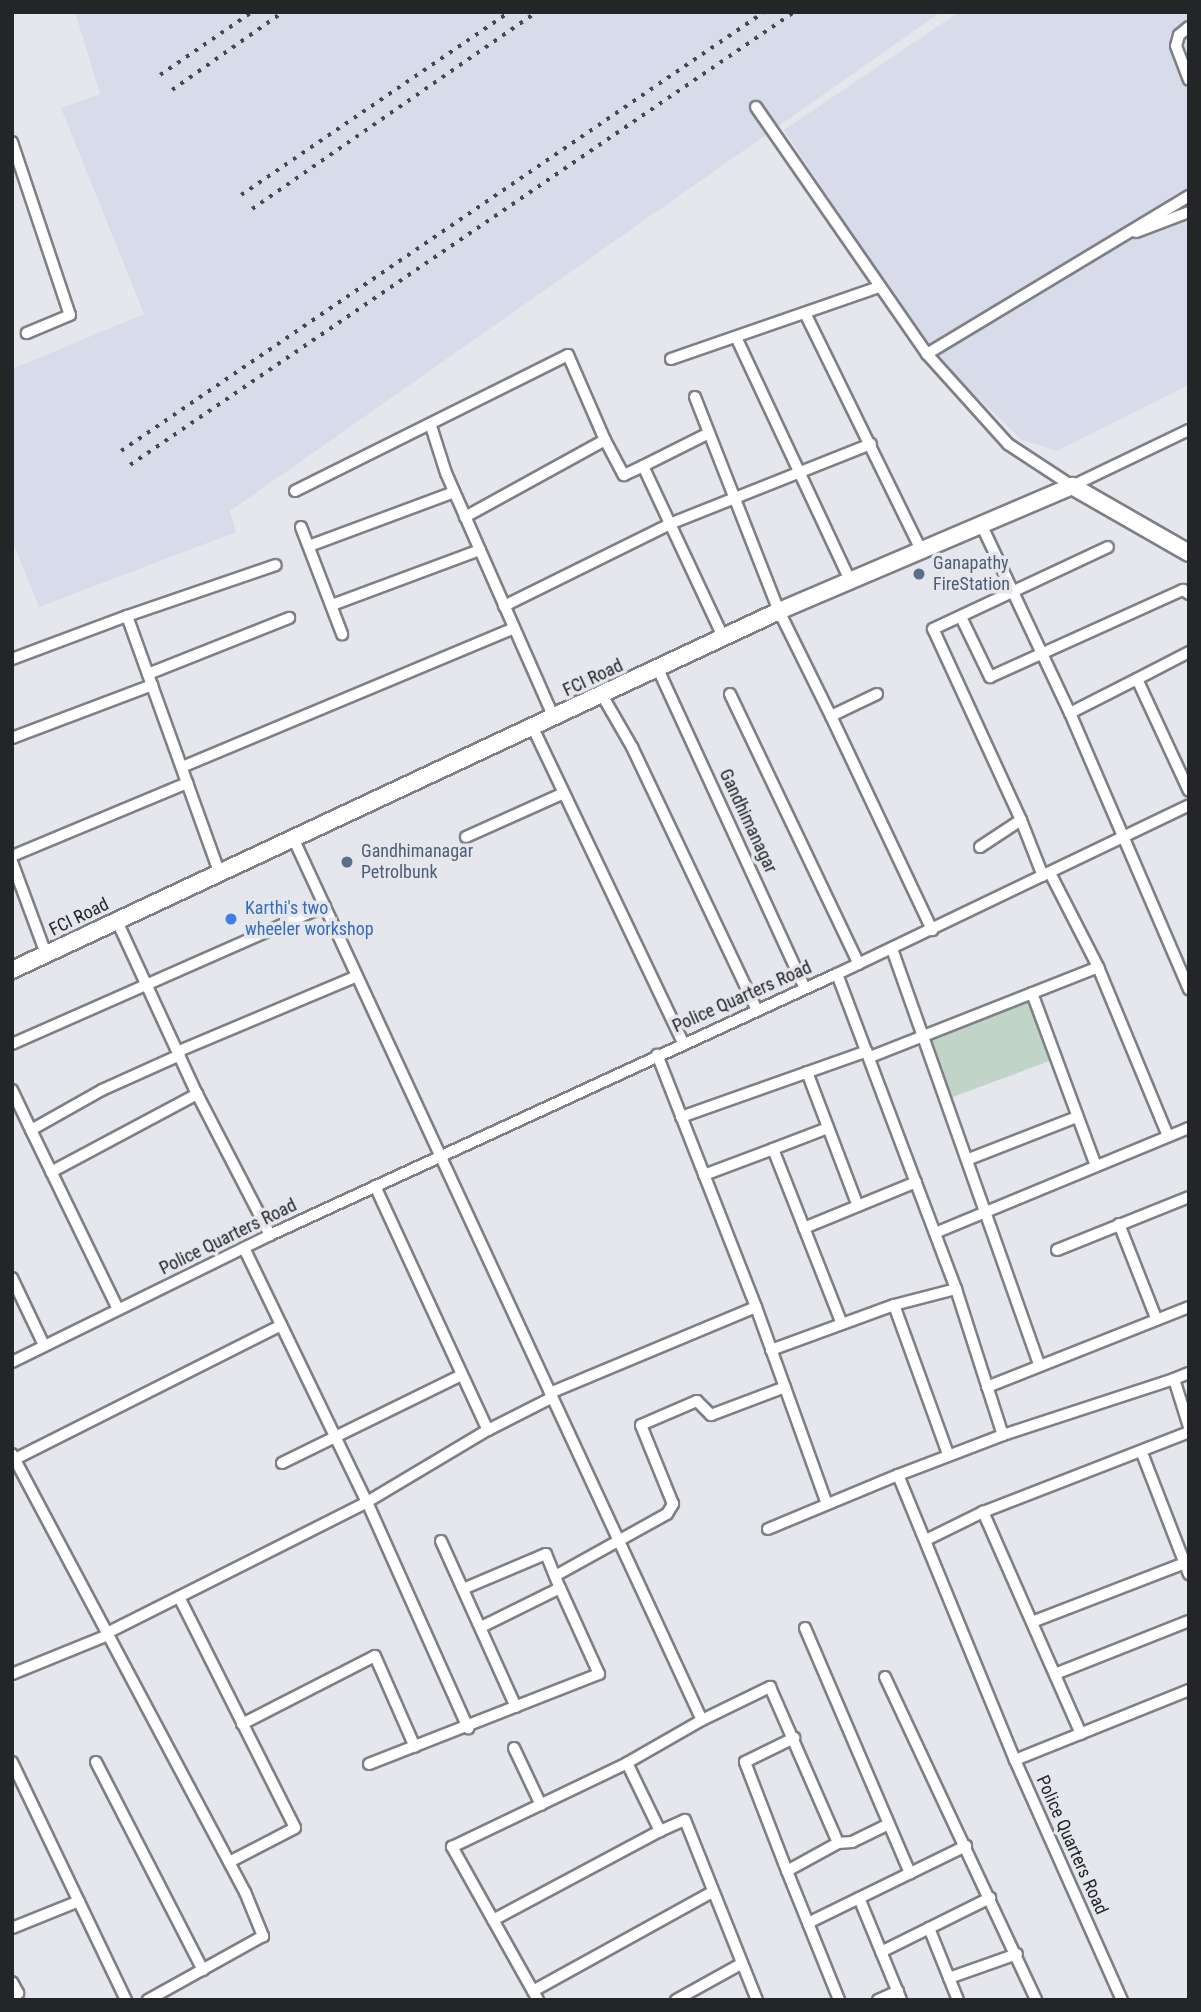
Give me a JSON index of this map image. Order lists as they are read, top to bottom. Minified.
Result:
{"streets":{"street":["FCI Road","Gandhimanagar","Police Quarters Road"]},"crossings":[["FCI Road","Gandhimanagar"],["Gandhimanagar","Police Quarters Road"]],"places":["Ganapathy FireStation","Gandhimanagar Petrolbunk","Karthi's two wheeler workshop"]}
